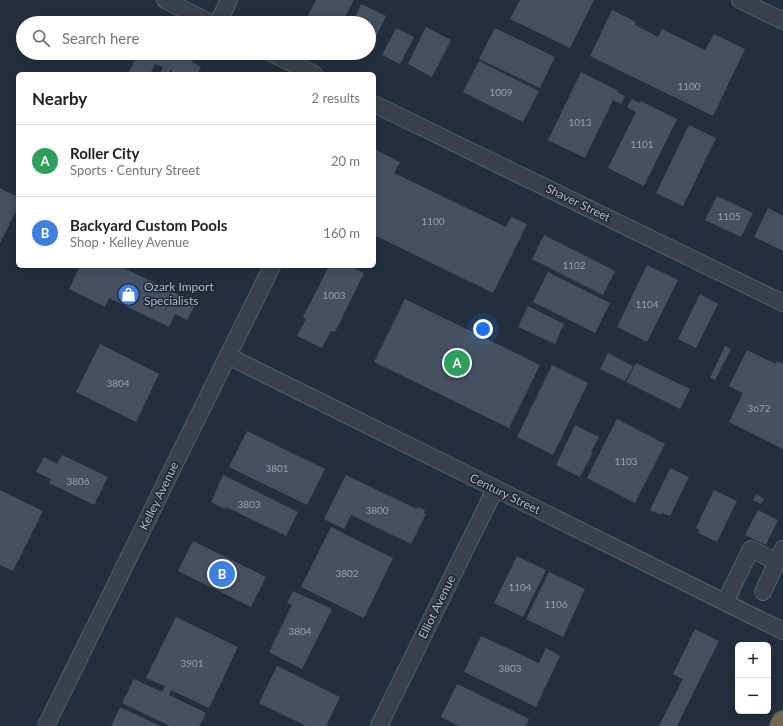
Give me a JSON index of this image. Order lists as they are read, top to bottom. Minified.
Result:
{"streets":{"street":["Shaver Street","Century Street","Kelley Avenue","Elliot Avenue"]},"crossings":[["Century Street","Kelley Avenue"],["Century Street","Elliot Avenue"]],"places":{"shop":["Ozark Import Specialists"]},"house_numbers":["1100","1009","1013","1101","1105","1100","1102","1003","1104","3804","3672","1103","3801","3806","3803","3800","3802","1104","1106","3804","3901","3803"],"page":{"search":"Search here","heading":["Nearby","2 results"],"list":[{"mark":"A","name":"Roller City","note":"Sports · Century Street","value":"20 m"},{"mark":"B","name":"Backyard Custom Pools","note":"Shop · Kelley Avenue","value":"160 m"}],"pins":["A","B"],"map_buttons":["+","−"]}}
